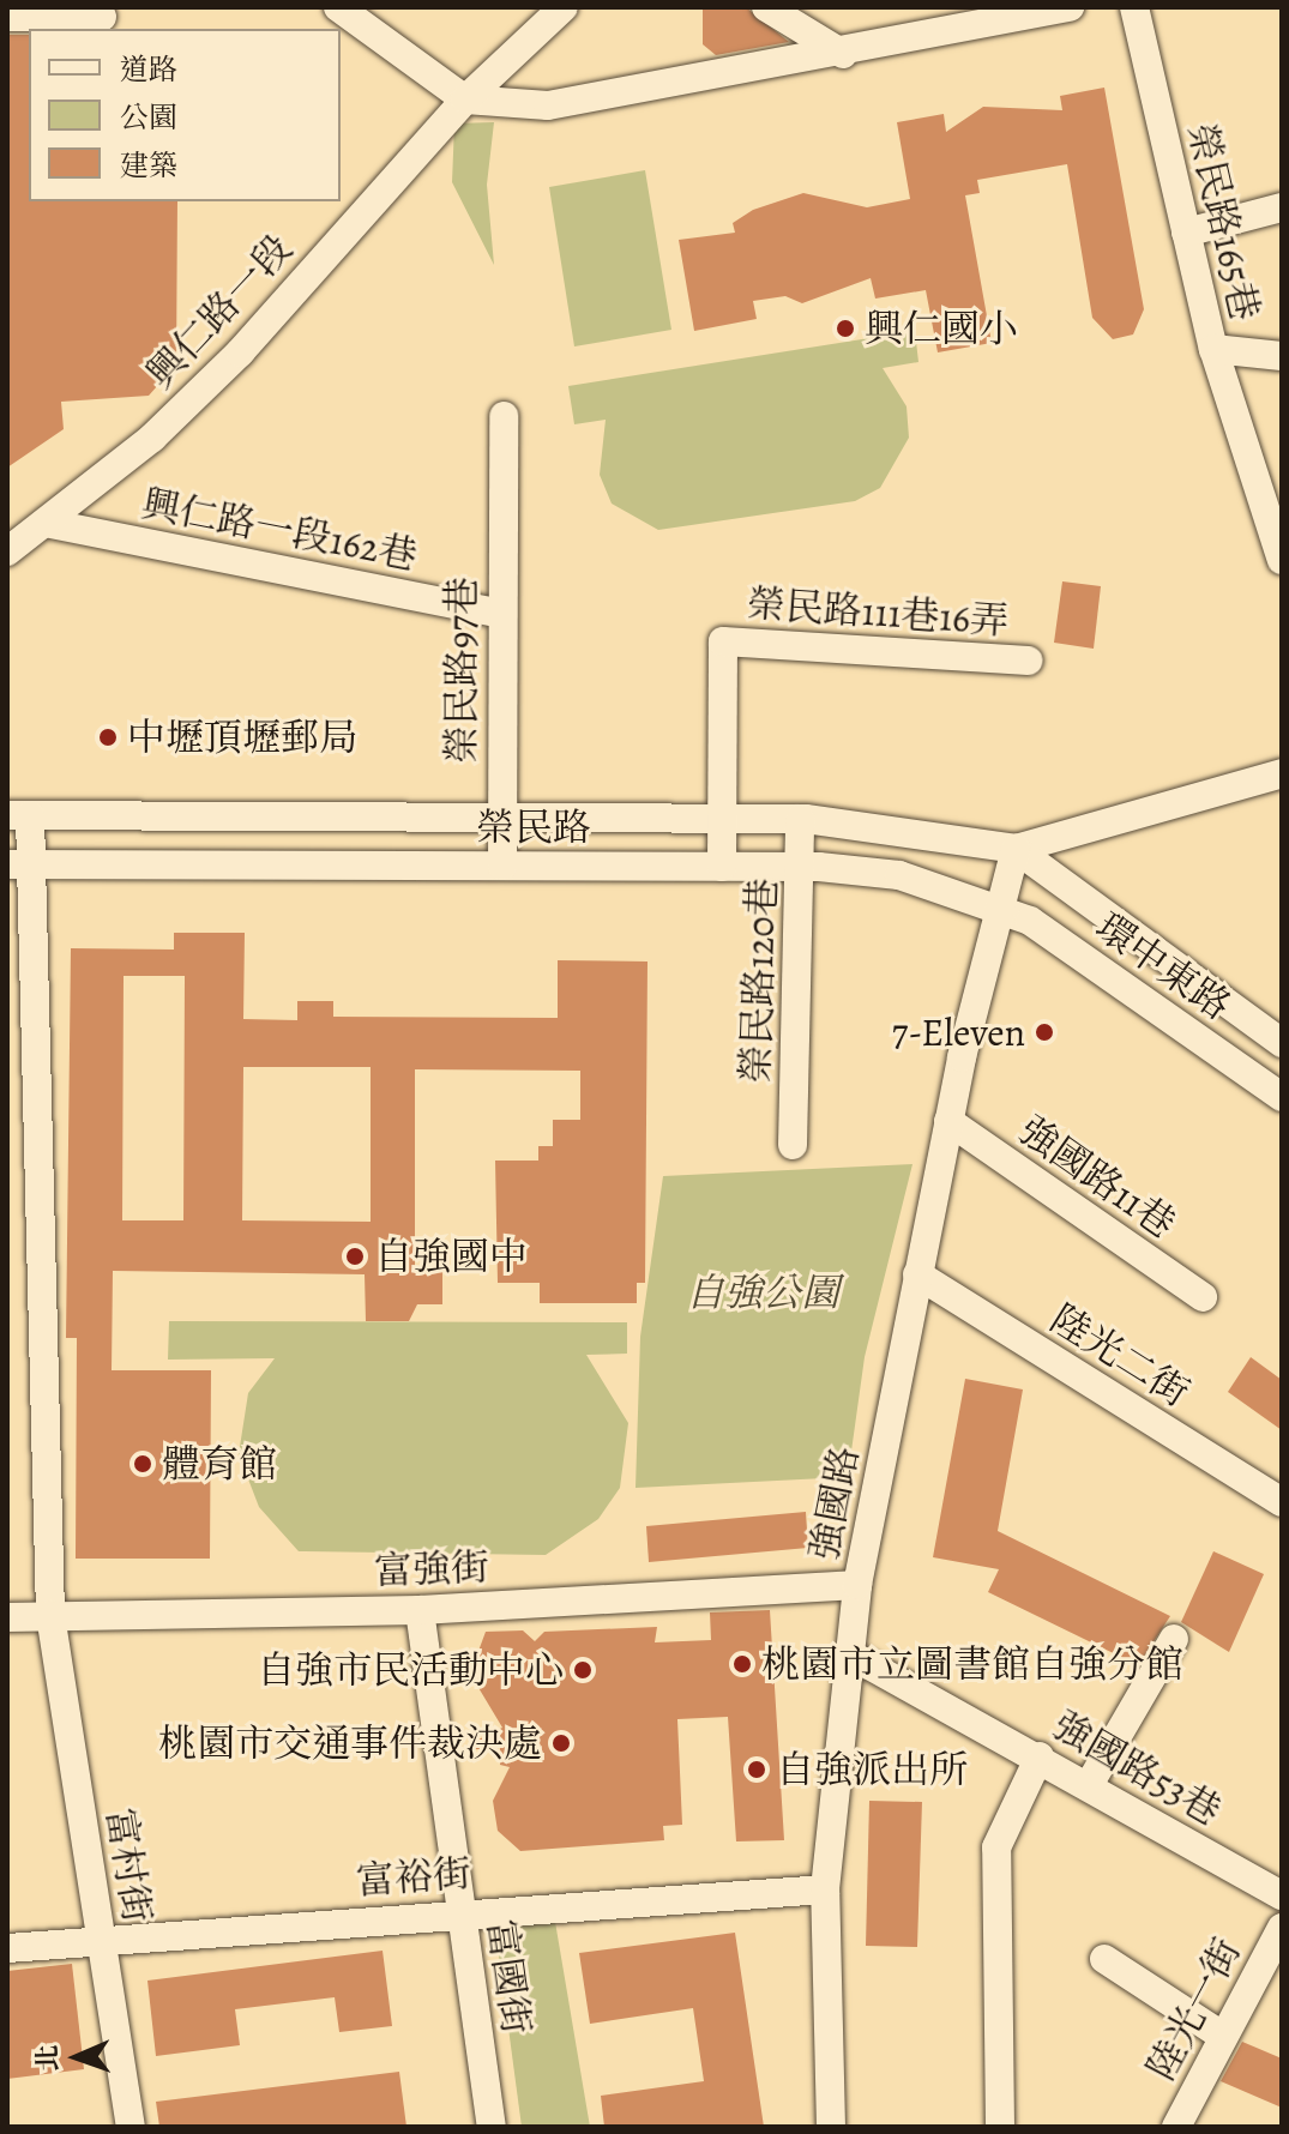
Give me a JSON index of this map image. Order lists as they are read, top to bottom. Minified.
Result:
{"streets":{"street":["榮民路165巷","興仁路一段","興仁路一段162巷","榮民路111巷16弄","榮民路97巷","榮民路","環中東路","榮民路120巷","強國路11巷","陸光二街","強國路","富強街","強國路53巷","富村街","富裕街","富國街","陸光一街"]},"crossings":[["興仁路一段","興仁路一段162巷"],["興仁路一段162巷","榮民路97巷"],["榮民路111巷16弄","榮民路"],["榮民路97巷","榮民路"],["榮民路","環中東路"],["榮民路","榮民路120巷"],["榮民路","強國路"],["榮民路","富村街"],["環中東路","強國路"],["強國路11巷","強國路"],["陸光二街","強國路"],["強國路","富強街"],["強國路","強國路53巷"],["強國路","富裕街"],["富強街","富村街"],["富強街","富國街"],["富村街","富裕街"],["富裕街","富國街"]],"parks":["自強公園"],"places":["興仁國小","中壢頂壢郵局","7-Eleven","自強國中","體育館","桃園市立圖書館自強分館","自強市民活動中心","桃園市交通事件裁決處","自強派出所"],"legend":["道路","公園","建築"],"north":"left"}
